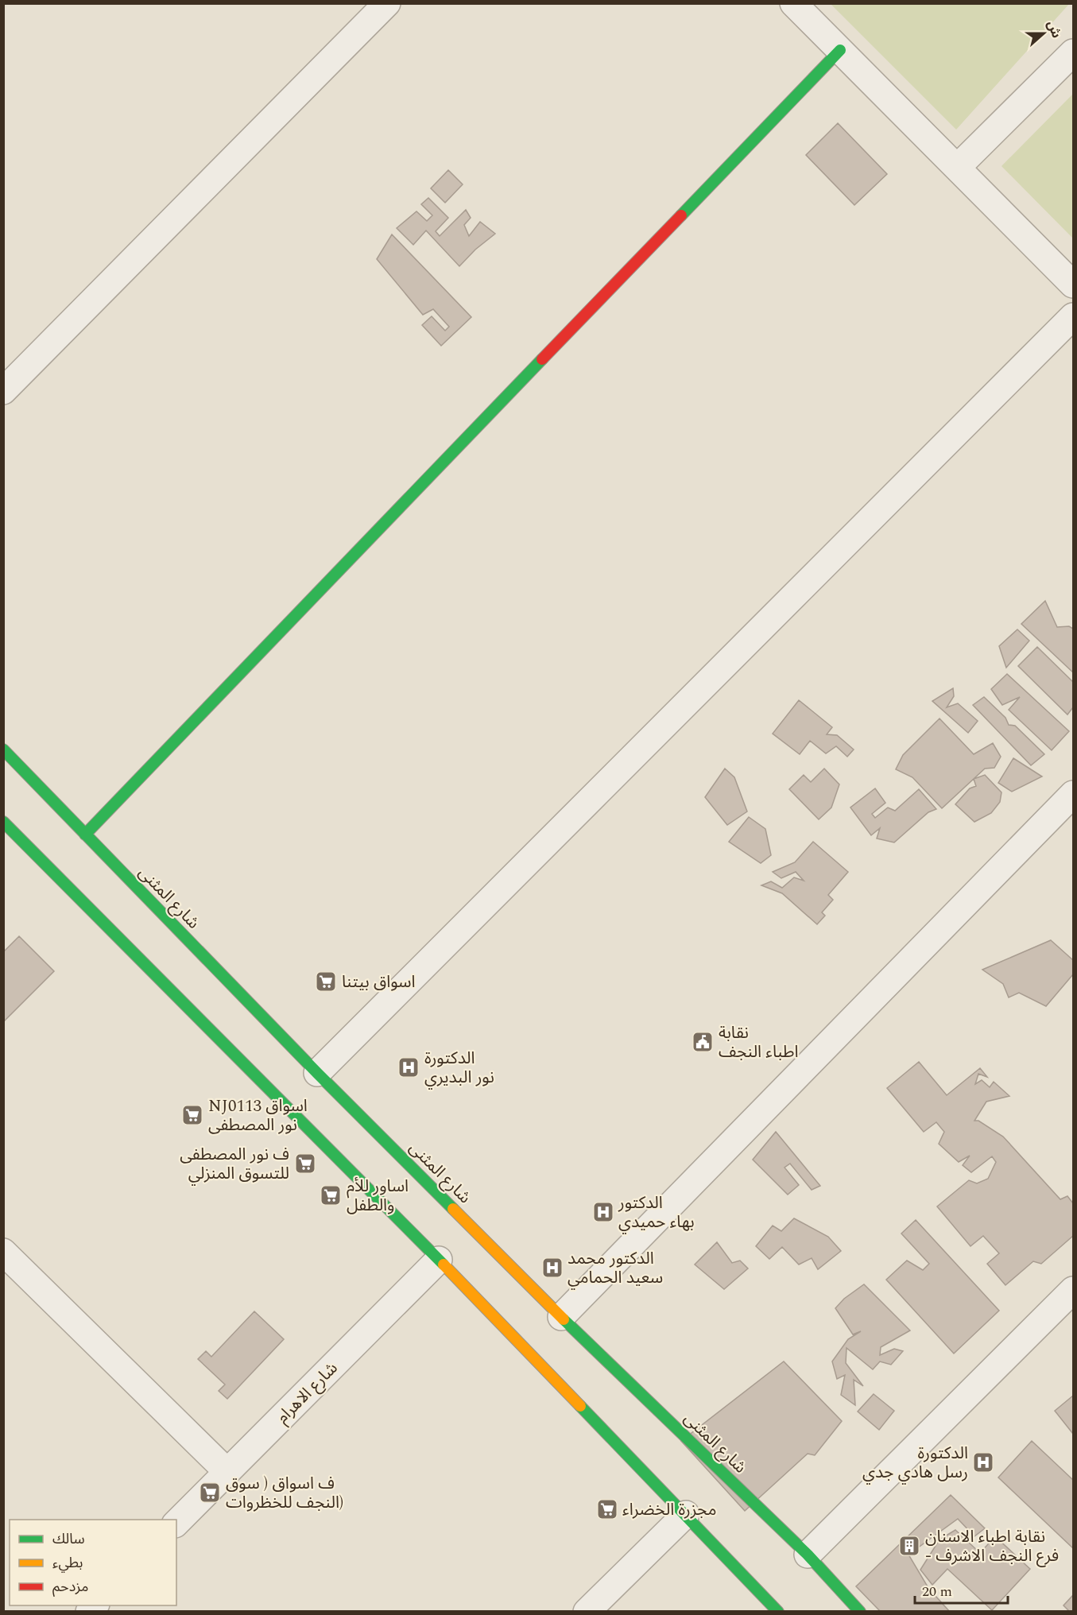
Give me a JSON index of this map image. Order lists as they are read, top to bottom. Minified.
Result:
{"streets":{"main road":["شارع المثنى"],"street":["شارع الاهرام"]},"places":{"supermarket":["اسواق بيتنا","NJ0113 اسواق نور المصطفى","ف نور المصطفى للتسوق المنزلي","اساور للأم والطفل","ف اسواق ( سوق النجف للخظروات)","مجزرة الخضراء"],"public building":["نقابة اطباء النجف"],"hospital":["الدكتورة نور البديري","الدكتور بهاء حميدي","الدكتور محمد سعيد الحمامي","الدكتورة رسل هادي جدي"],"building":["نقابة اطباء الاسنان - فرع النجف الاشرف"]},"legend":["سالك","بطيء","مزدحم"],"scale_bar":"20 m","north":"right"}
